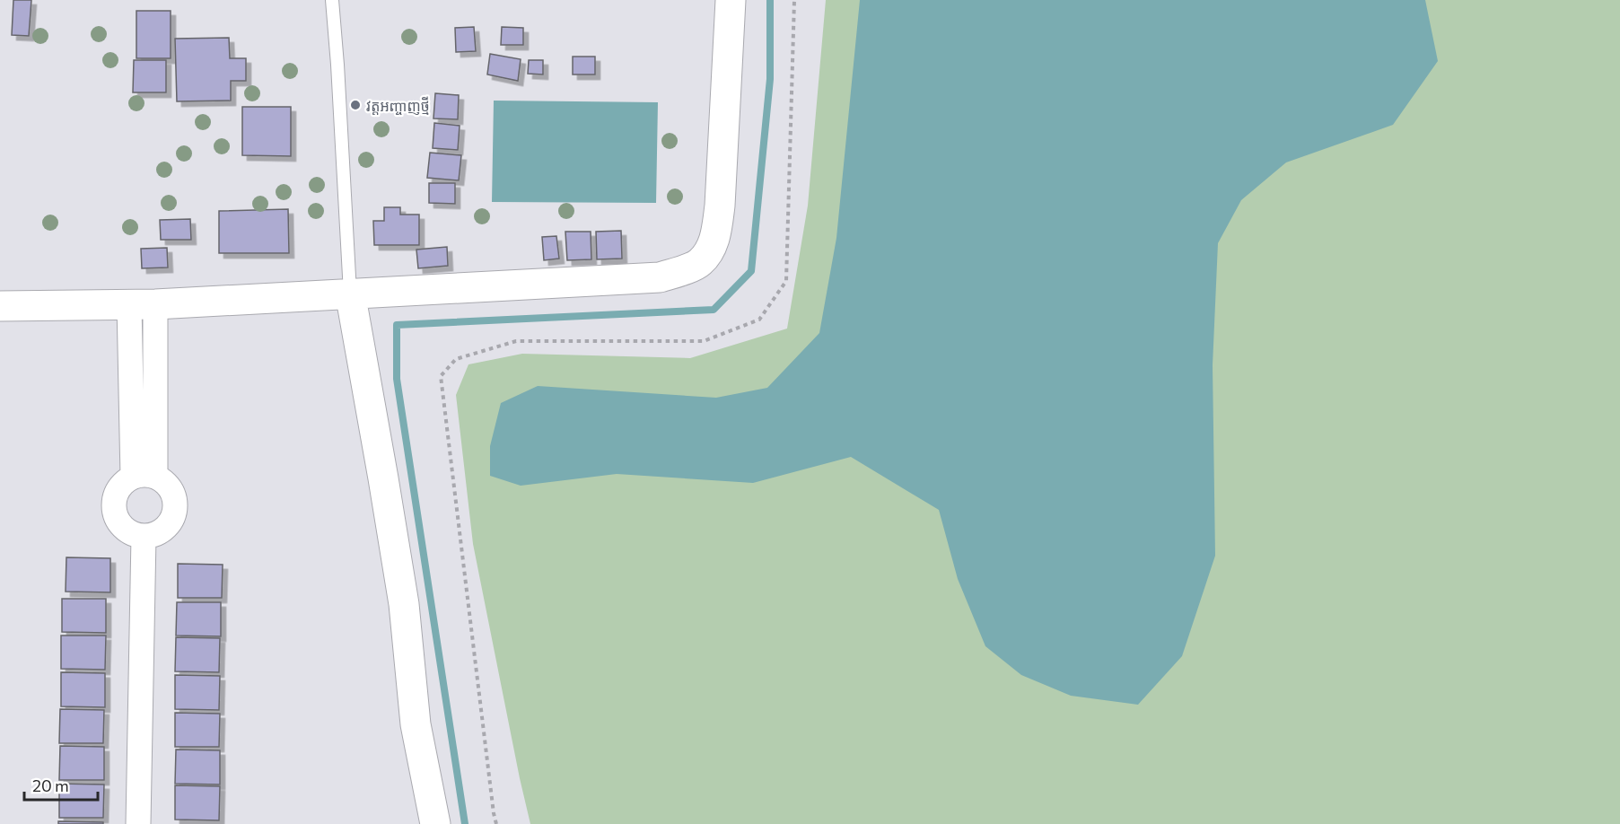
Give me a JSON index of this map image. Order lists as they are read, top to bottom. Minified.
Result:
{"places":["វត្តអញ្ចាញថ្មី"],"scale_bar":"20 m"}
